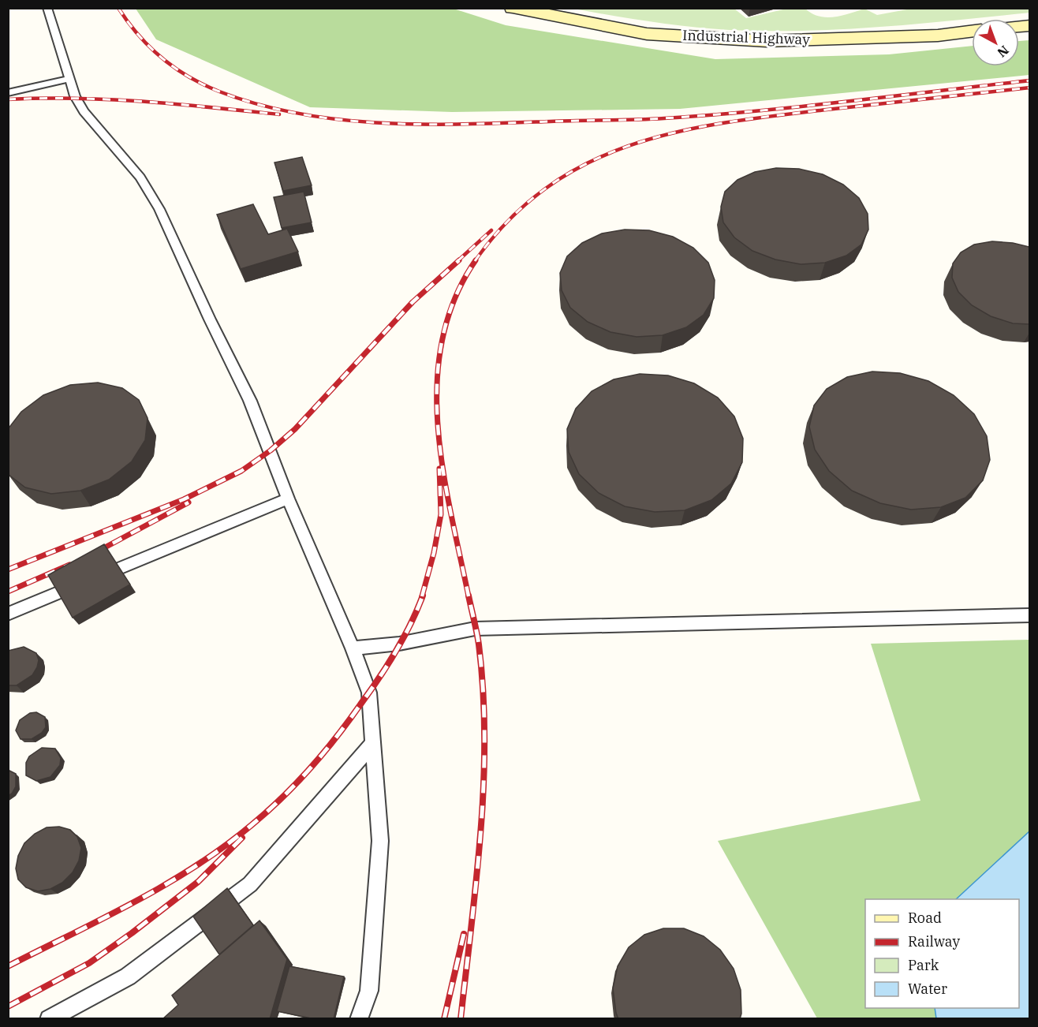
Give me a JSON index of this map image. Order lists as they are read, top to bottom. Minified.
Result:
{"streets":{"main road":["Industrial Highway"]},"legend":["Road","Railway","Park","Water"],"north":"bottom right"}
